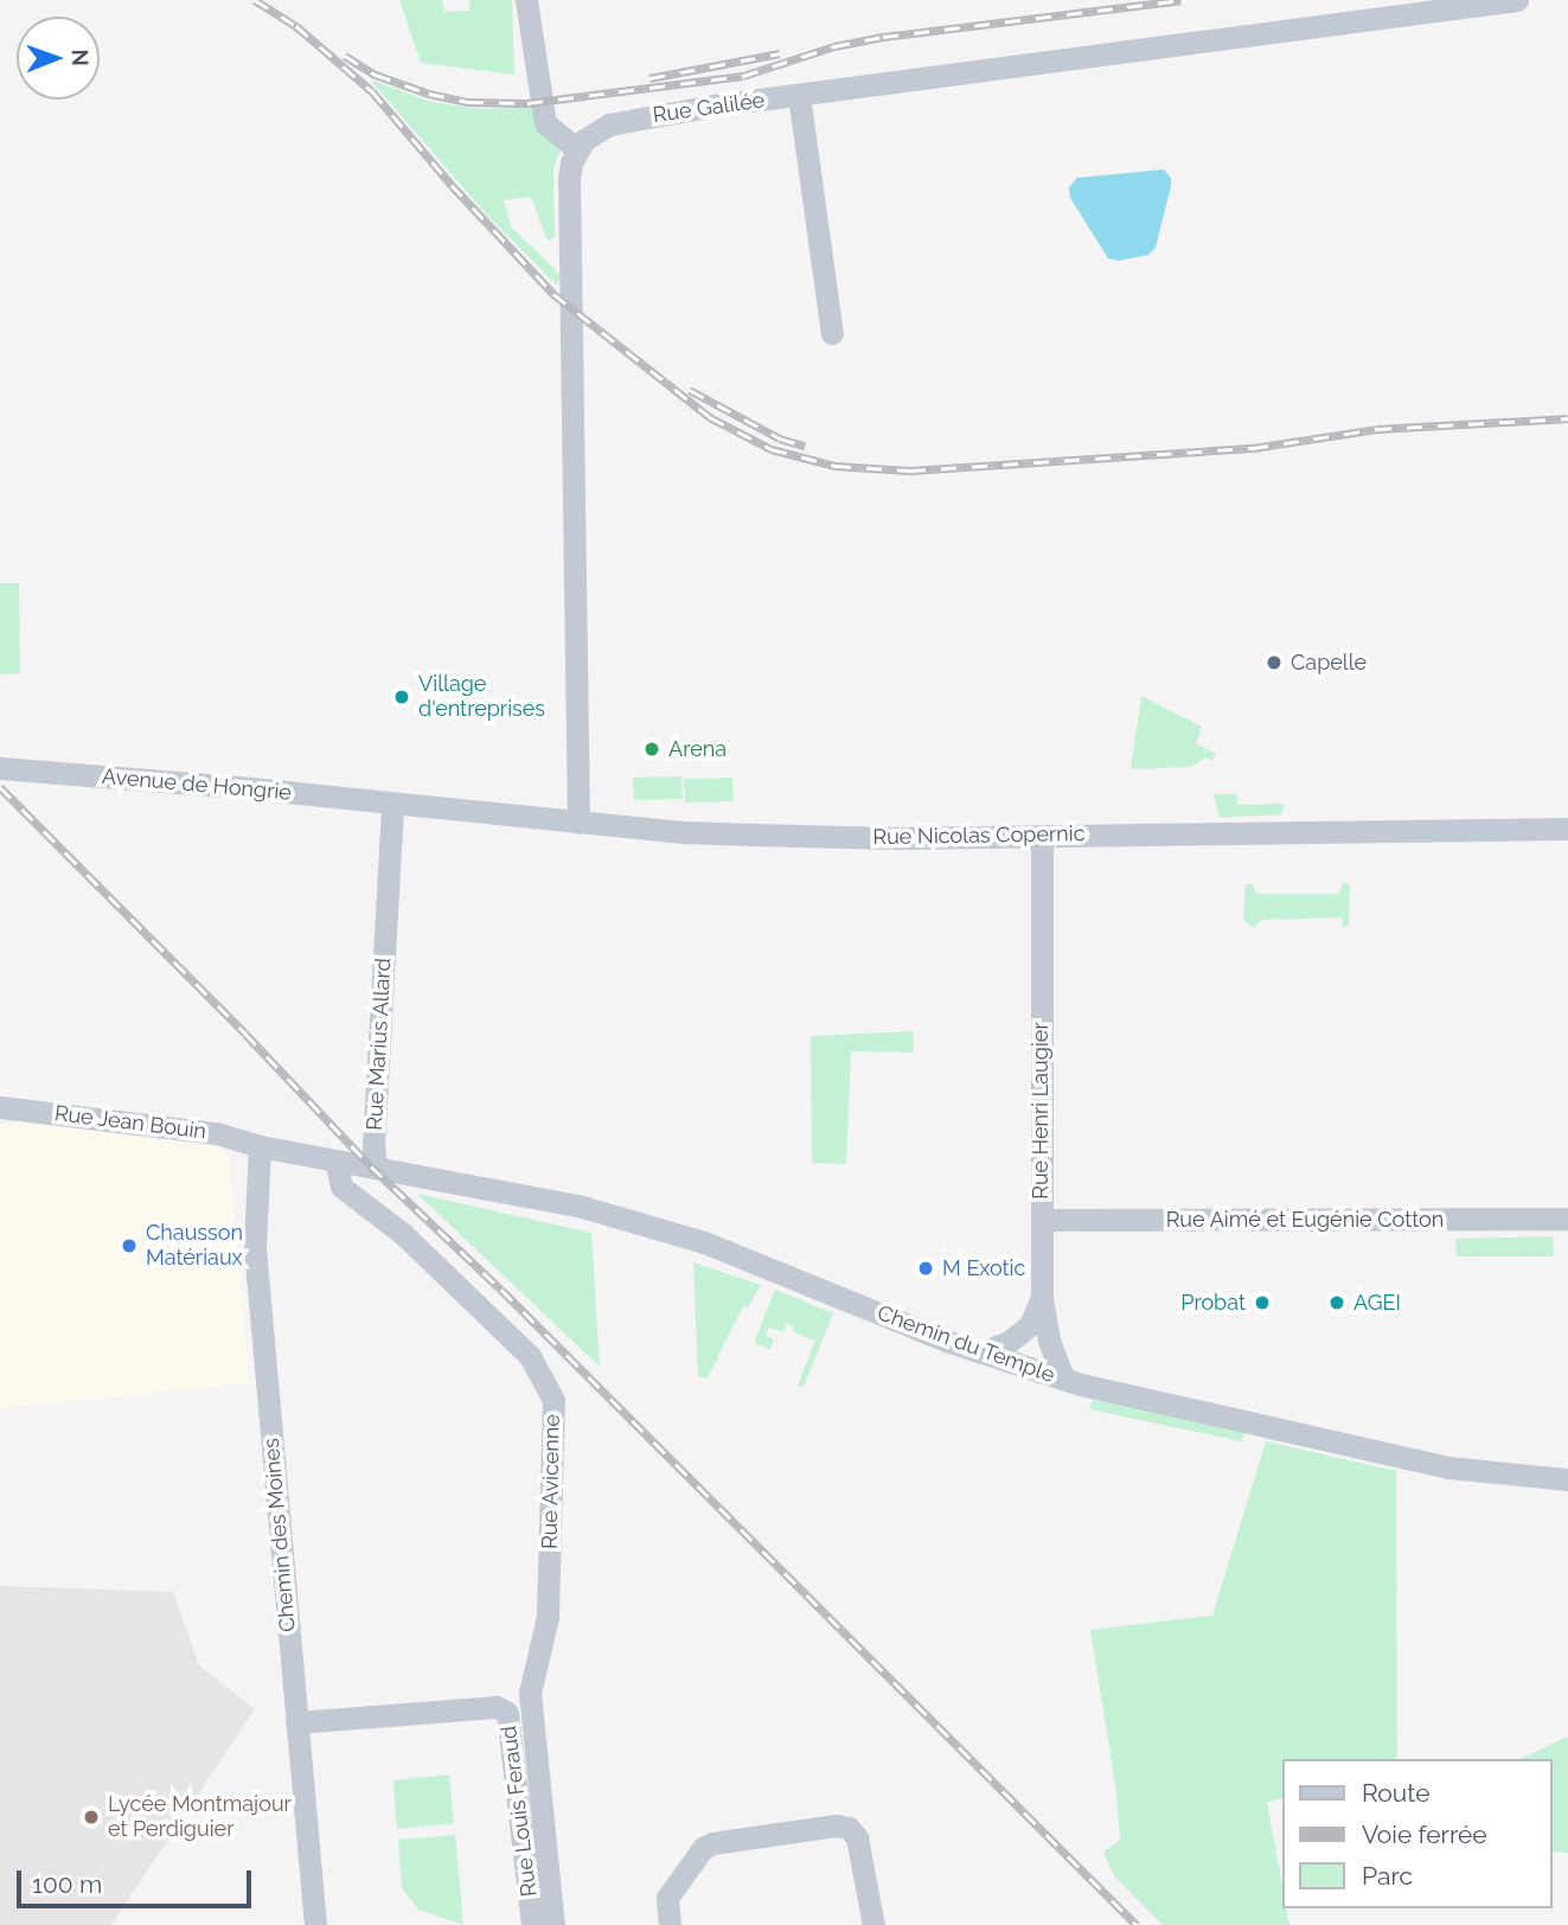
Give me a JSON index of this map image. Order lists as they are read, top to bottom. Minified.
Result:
{"streets":{"street":["Rue Galilée","Avenue de Hongrie","Rue Nicolas Copernic","Rue Marius Allard","Rue Henri Laugier","Rue Jean Bouin","Rue Aimé et Eugénie Cotton","Chemin du Temple","Rue Avicenne","Chemin des Moines","Rue Louis Feraud"]},"crossings":[["Avenue de Hongrie","Rue Nicolas Copernic"],["Avenue de Hongrie","Rue Marius Allard"],["Rue Nicolas Copernic","Rue Marius Allard"],["Rue Nicolas Copernic","Rue Henri Laugier"],["Rue Marius Allard","Chemin du Temple"],["Rue Henri Laugier","Rue Aimé et Eugénie Cotton"],["Rue Henri Laugier","Chemin du Temple"],["Rue Jean Bouin","Chemin des Moines"],["Chemin des Moines","Rue Louis Feraud"]],"places":["Capelle","Village d'entreprises","Arena","Chausson Matériaux","M Exotic","Probat","AGEI","Lycée Montmajour et Perdiguier"],"legend":["Route","Voie ferrée","Parc"],"scale_bar":"100 m","north":"right"}
